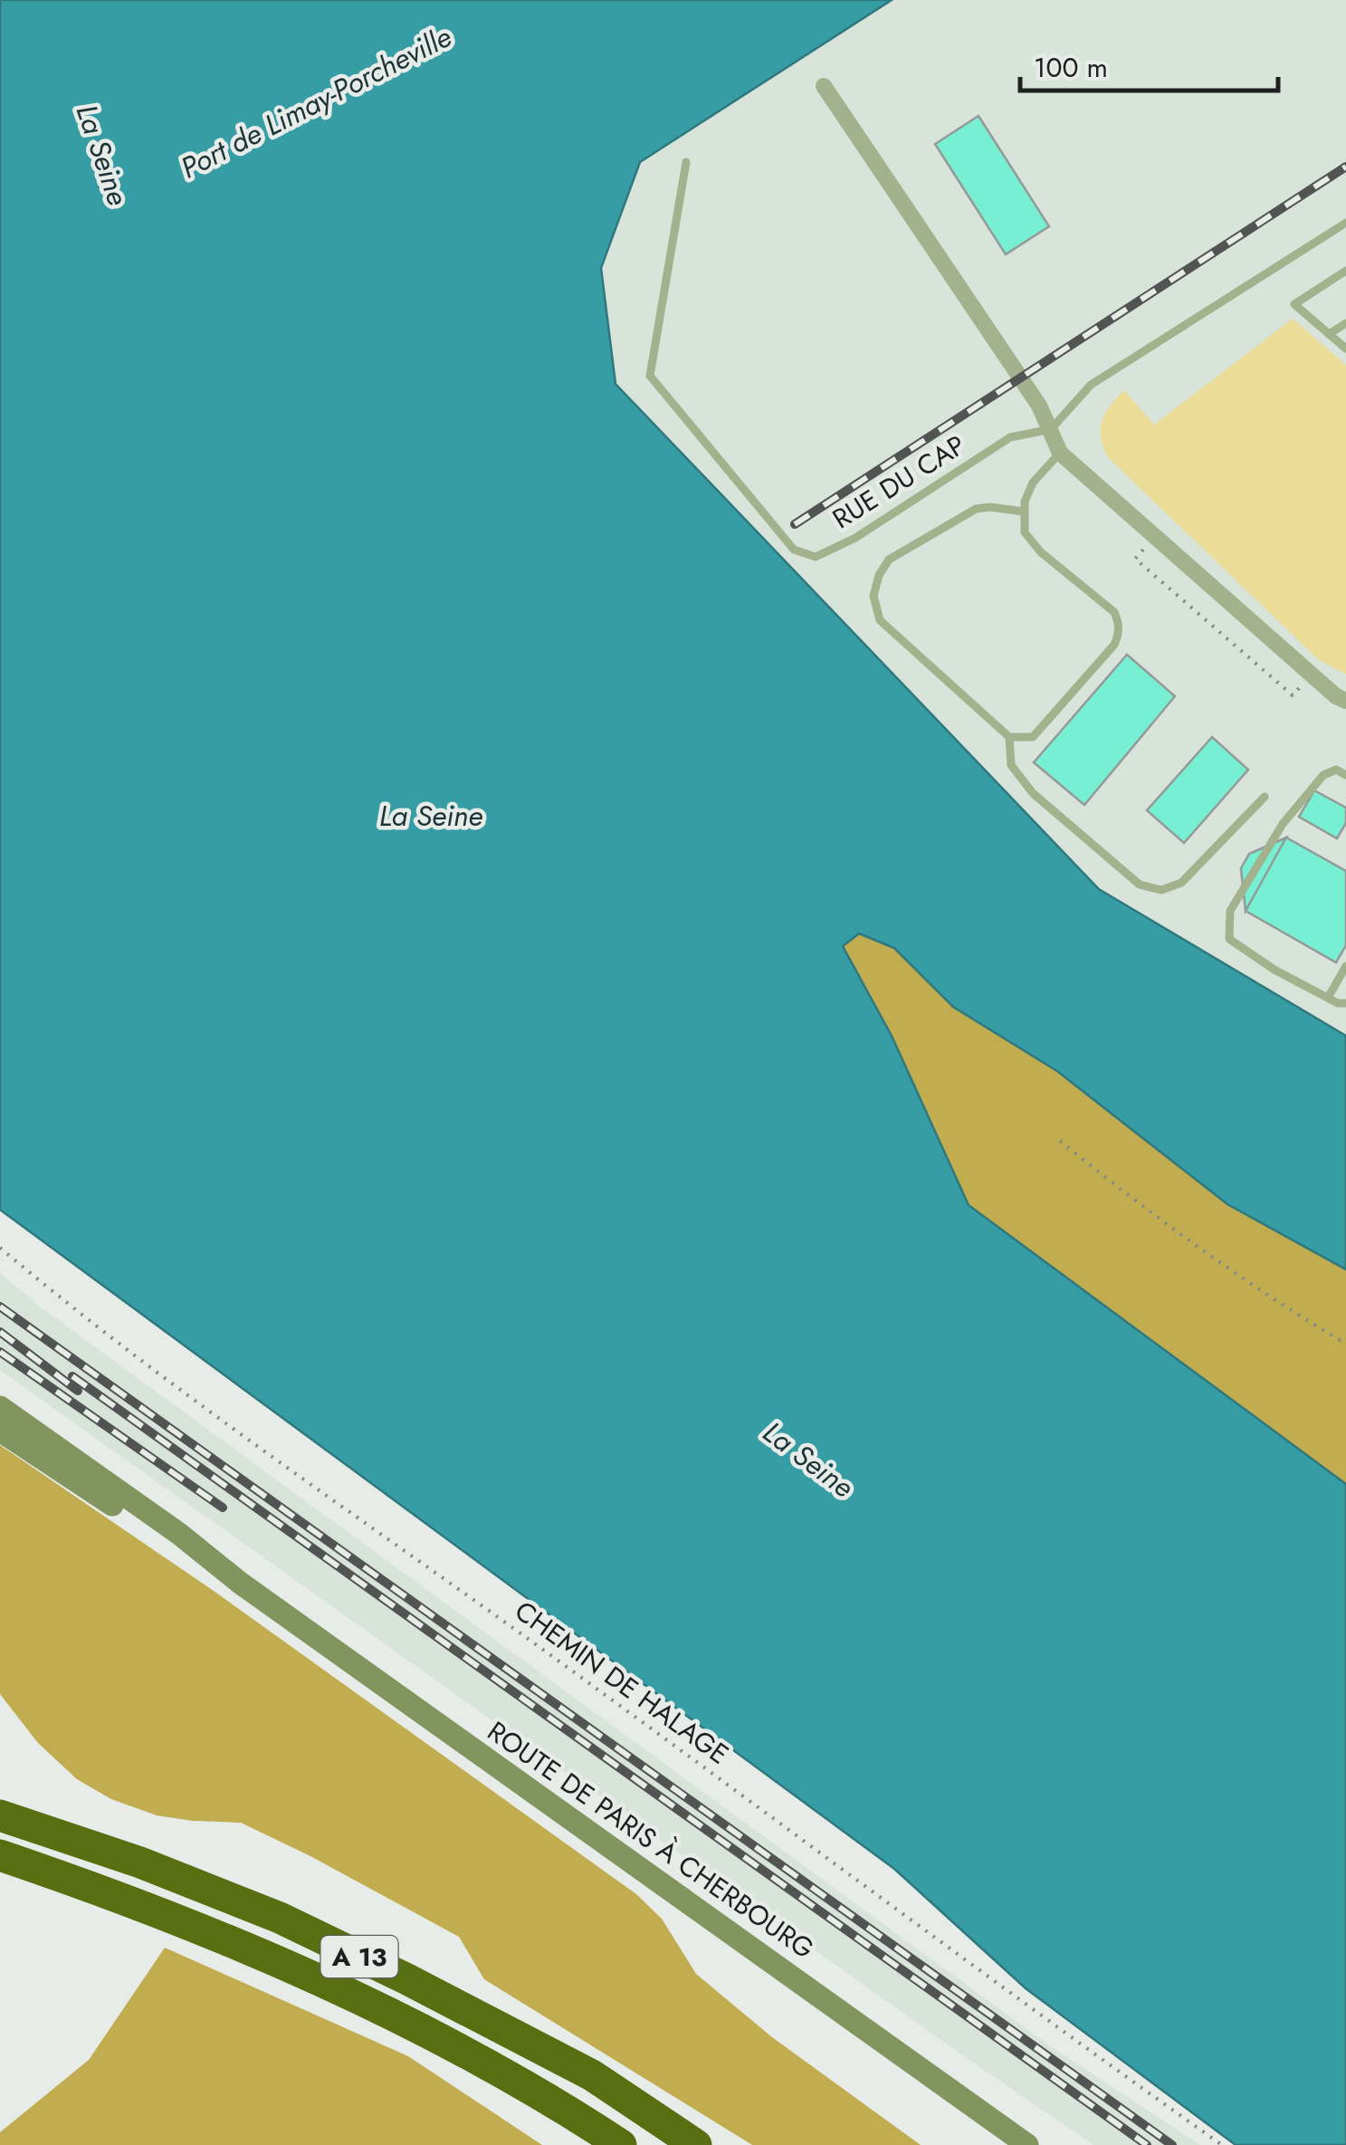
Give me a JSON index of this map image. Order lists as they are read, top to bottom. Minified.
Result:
{"streets":{"highway":["A 13"],"main road":["ROUTE DE PARIS À CHERBOURG"],"lane":["RUE DU CAP"],"path":["CHEMIN DE HALAGE"]},"water":["Port de Limay-Porcheville","La Seine"],"scale_bar":"100 m"}
